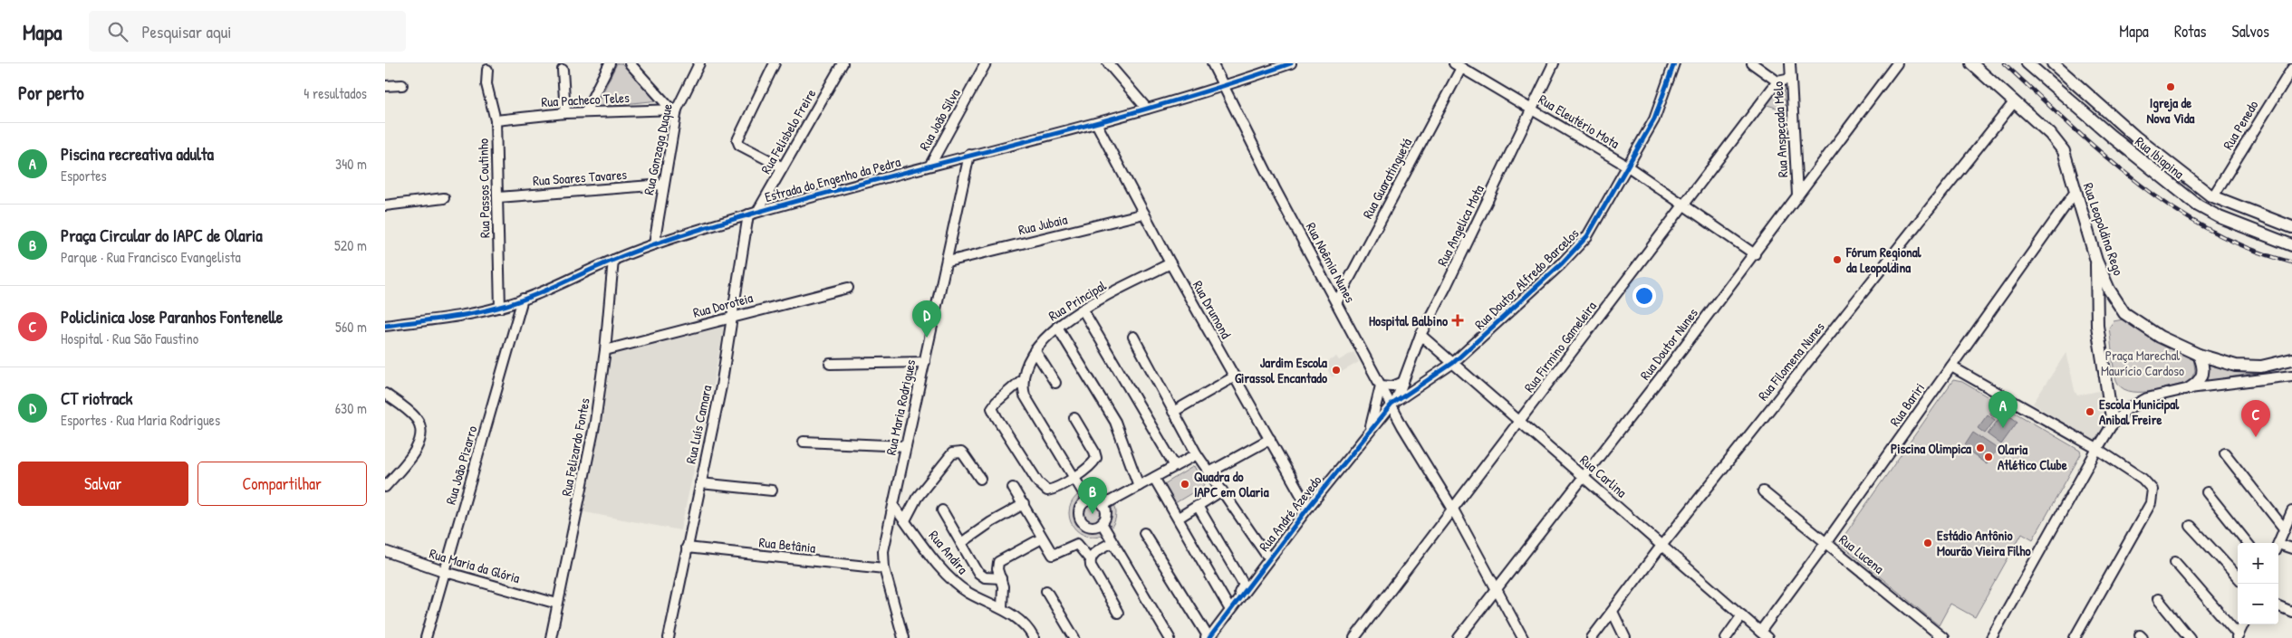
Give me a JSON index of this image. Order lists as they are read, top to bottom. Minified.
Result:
{"streets":{"main road":["Rua Ibiapina","Rua Leopoldina Rego"],"street":["Rua Pacheco Teles","Rua João Silva","Rua Eleutério Mota","Rua Penedo","Rua Anspeçada Melo","Rua Felisbelo Freire","Rua Gonzaga Duque","Rua Soares Tavares","Rua Guaratinguetá","Estrada do Engenho da Pedra","Rua Passos Coutinho","Rua Jubaia","Rua Angelica Mota","Rua Noêmia Nunes","Rua Doutor Alfredo Barcelos","Rua Principal","Rua Doroteia","Rua Drumond","Rua Doutor Nunes","Rua Firmino Gameleira","Rua Filomena Nunes","Rua Bariri","Rua Maria Rodrigues","Rua Luís Camara","Rua Felizardo Fontes","Rua João Pizarro","Rua Carlina","Rua André Azevedo","Rua Betânia","Rua Andira","Rua Lucena","Rua Maria da Glória"]},"crossings":[["Rua Pacheco Teles","Rua Gonzaga Duque"],["Rua Pacheco Teles","Rua Passos Coutinho"],["Rua João Silva","Estrada do Engenho da Pedra"],["Rua Eleutério Mota","Rua Guaratinguetá"],["Rua Eleutério Mota","Rua Angelica Mota"],["Rua Eleutério Mota","Rua Doutor Alfredo Barcelos"],["Rua Eleutério Mota","Rua Doutor Nunes"],["Rua Eleutério Mota","Rua Firmino Gameleira"],["Rua Penedo","Rua Ibiapina"],["Rua Anspeçada Melo","Rua Doutor Nunes"],["Rua Felisbelo Freire","Estrada do Engenho da Pedra"],["Rua Felisbelo Freire","Rua Luís Camara"],["Rua Gonzaga Duque","Rua Soares Tavares"],["Rua Gonzaga Duque","Estrada do Engenho da Pedra"],["Rua Soares Tavares","Rua Passos Coutinho"],["Rua Guaratinguetá","Rua Noêmia Nunes"],["Estrada do Engenho da Pedra","Rua Passos Coutinho"],["Estrada do Engenho da Pedra","Rua Noêmia Nunes"],["Estrada do Engenho da Pedra","Rua Drumond"],["Estrada do Engenho da Pedra","Rua Maria Rodrigues"],["Estrada do Engenho da Pedra","Rua Luís Camara"],["Estrada do Engenho da Pedra","Rua Felizardo Fontes"],["Estrada do Engenho da Pedra","Rua João Pizarro"],["Rua Jubaia","Rua Drumond"],["Rua Jubaia","Rua Maria Rodrigues"],["Rua Angelica Mota","Rua Noêmia Nunes"],["Rua Angelica Mota","Rua Doutor Alfredo Barcelos"],["Rua Angelica Mota","Rua Carlina"],["Rua Angelica Mota","Rua André Azevedo"],["Rua Leopoldina Rego","Rua Filomena Nunes"],["Rua Leopoldina Rego","Rua Bariri"],["Rua Noêmia Nunes","Rua Doutor Alfredo Barcelos"],["Rua Noêmia Nunes","Rua Doutor Nunes"],["Rua Noêmia Nunes","Rua Firmino Gameleira"],["Rua Noêmia Nunes","Rua André Azevedo"],["Rua Doutor Alfredo Barcelos","Rua Carlina"],["Rua Doutor Alfredo Barcelos","Rua André Azevedo"],["Rua Principal","Rua Drumond"],["Rua Doroteia","Rua Luís Camara"],["Rua Doroteia","Rua Felizardo Fontes"],["Rua Drumond","Rua André Azevedo"],["Rua Doutor Nunes","Rua Carlina"],["Rua Firmino Gameleira","Rua Carlina"],["Rua Filomena Nunes","Rua Carlina"],["Rua Bariri","Rua Carlina"],["Rua Bariri","Rua Lucena"],["Rua Maria Rodrigues","Rua Betânia"],["Rua Maria Rodrigues","Rua Andira"],["Rua Luís Camara","Rua Betânia"],["Rua Felizardo Fontes","Rua Maria da Glória"],["Rua João Pizarro","Rua Maria da Glória"]],"parks":["Praça Marechal Maurício Cardoso"],"places":{"other":["Igreja de Nova Vida","Fórum Regional da Leopoldina","Jardim Escola Girassol Encantado","Escola Municipal Anibal Freire","Piscina Olimpica","Olaria Atlético Clube","Quadra do IAPC em Olaria","Estádio Antônio Mourão Vieira Filho"],"health":["Hospital Balbino"]},"page":{"header":"Mapa","search":"Pesquisar aqui","nav":["Mapa","Rotas","Salvos"],"heading":["Por perto","4 resultados"],"list":[{"mark":"A","name":"Piscina recreativa adulta","note":"Esportes","value":"340 m"},{"mark":"B","name":"Praça Circular do IAPC de Olaria","note":"Parque · Rua Francisco Evangelista","value":"520 m"},{"mark":"C","name":"Policlinica Jose Paranhos Fontenelle","note":"Hospital · Rua São Faustino","value":"560 m"},{"mark":"D","name":"CT riotrack","note":"Esportes · Rua Maria Rodrigues","value":"630 m"}],"pins":["D","A","C","B"],"buttons":["Salvar","Compartilhar"],"map_buttons":["+","−"]}}
